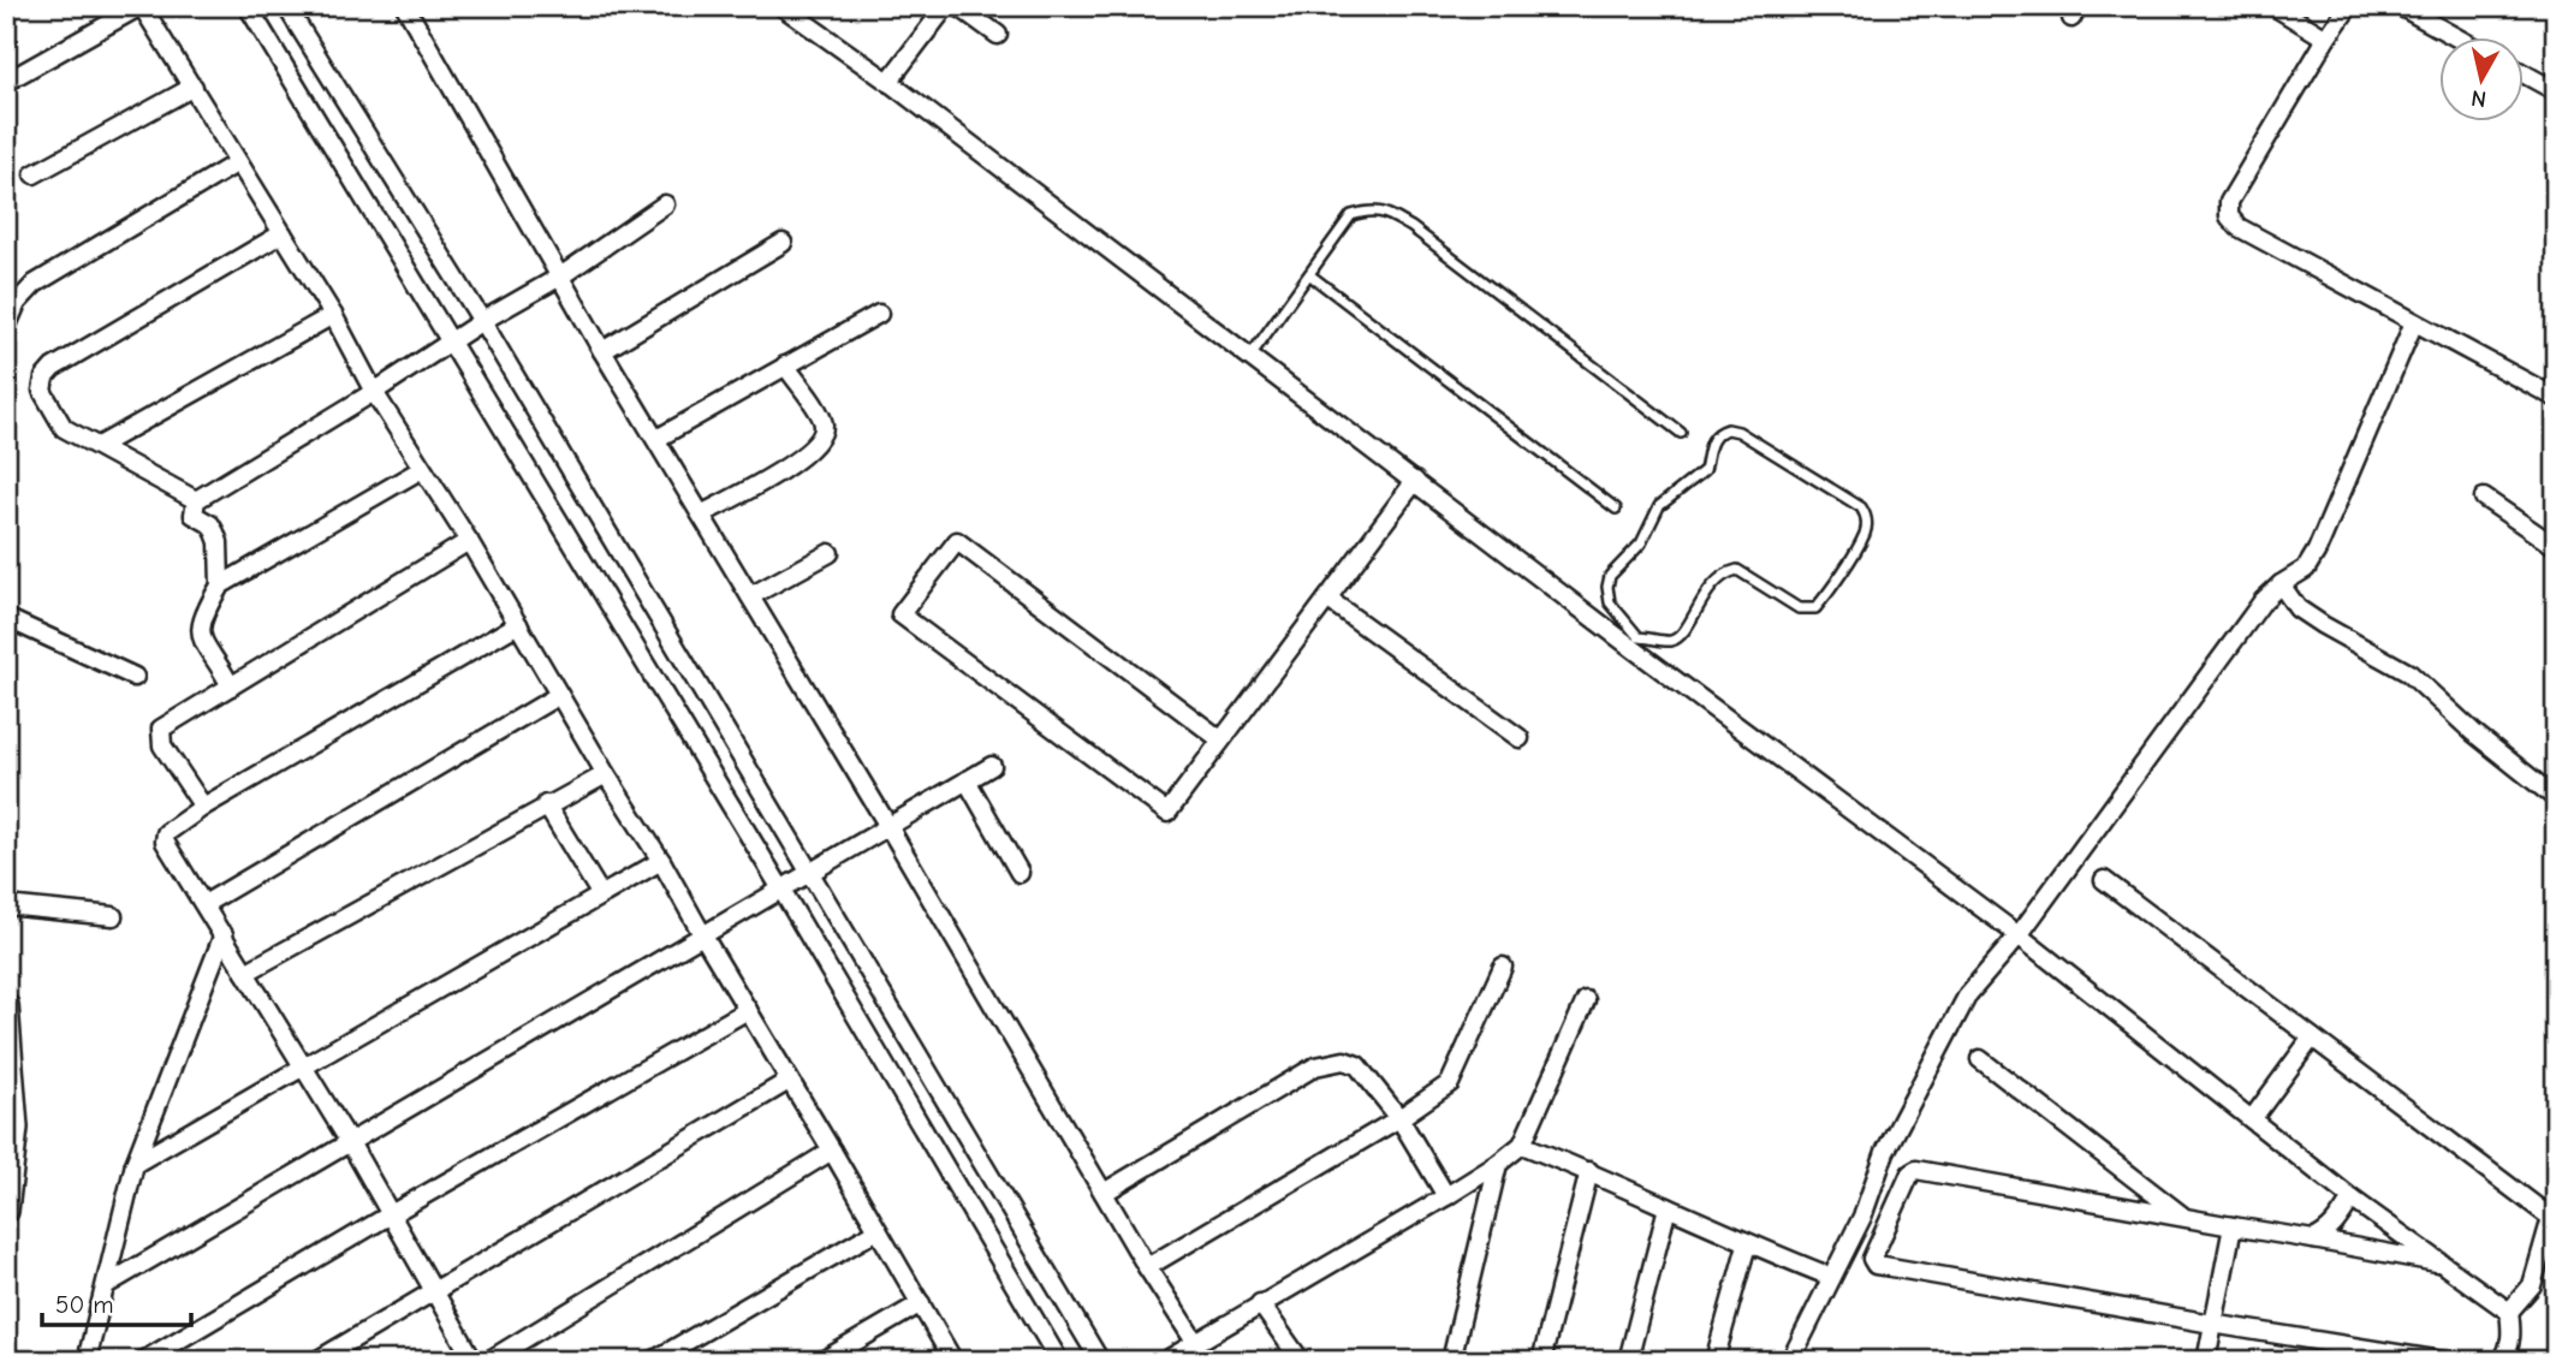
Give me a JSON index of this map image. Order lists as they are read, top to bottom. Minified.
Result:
{"scale_bar":"50 m","north":"bottom"}
